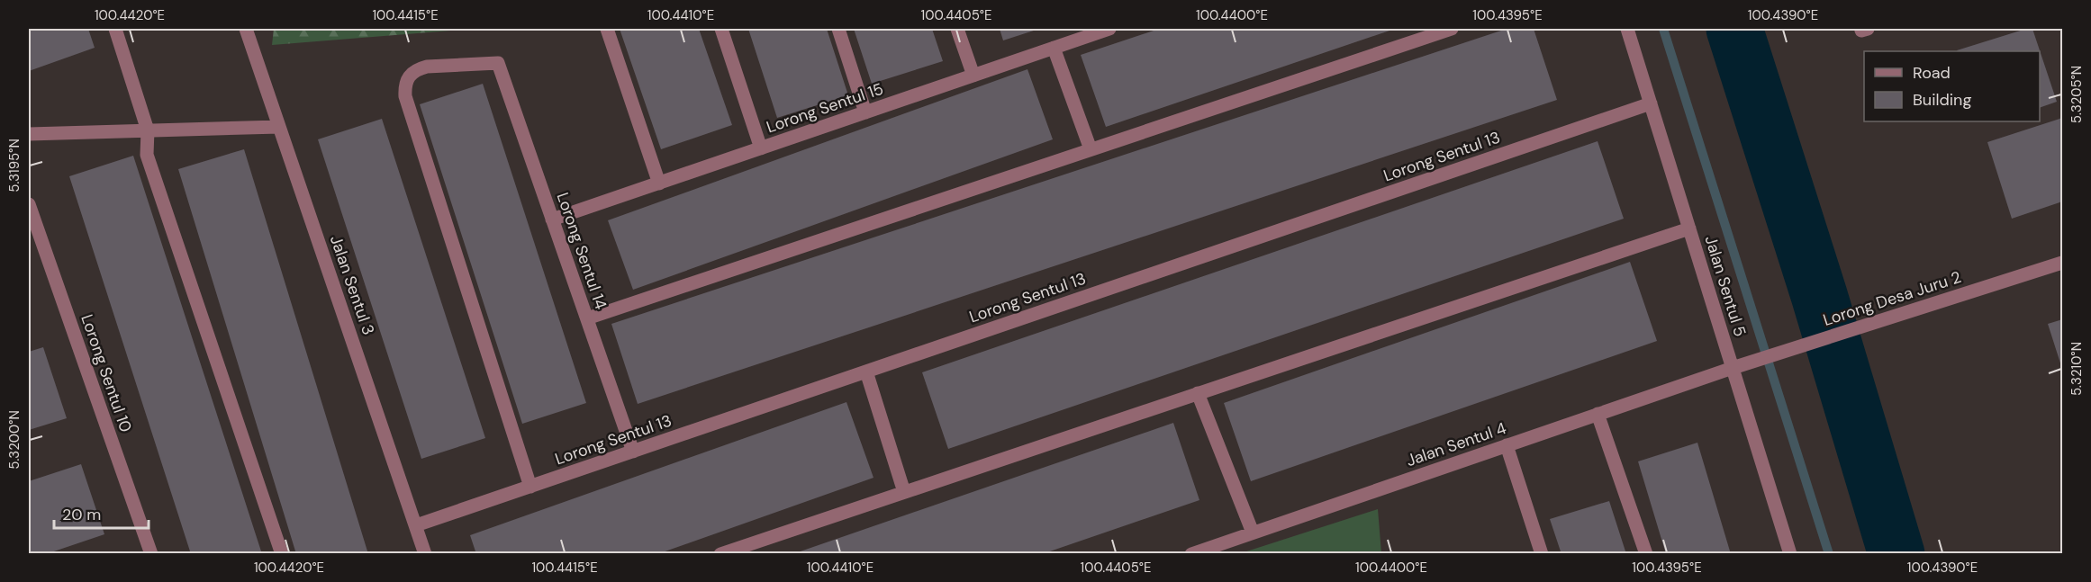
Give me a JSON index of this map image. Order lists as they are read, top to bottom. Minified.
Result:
{"streets":{"street":["Lorong Sentul 15","Lorong Sentul 13","Lorong Sentul 14","Jalan Sentul 3","Jalan Sentul 5","Lorong Desa Juru 2","Lorong Sentul 10","Jalan Sentul 4"]},"crossings":[["Lorong Sentul 15","Lorong Sentul 14"],["Lorong Sentul 13","Lorong Sentul 14"],["Lorong Sentul 13","Jalan Sentul 3"],["Lorong Sentul 13","Jalan Sentul 5"],["Jalan Sentul 5","Lorong Desa Juru 2"],["Jalan Sentul 5","Jalan Sentul 4"],["Lorong Desa Juru 2","Jalan Sentul 4"]],"legend":["Road","Building"],"scale_bar":"20 m","coordinates":["100.4420°E","100.4415°E","100.4410°E","100.4405°E","100.4400°E","100.4395°E","100.4390°E","5.3205°N","5.3195°N","5.3210°N","5.3200°N"]}
